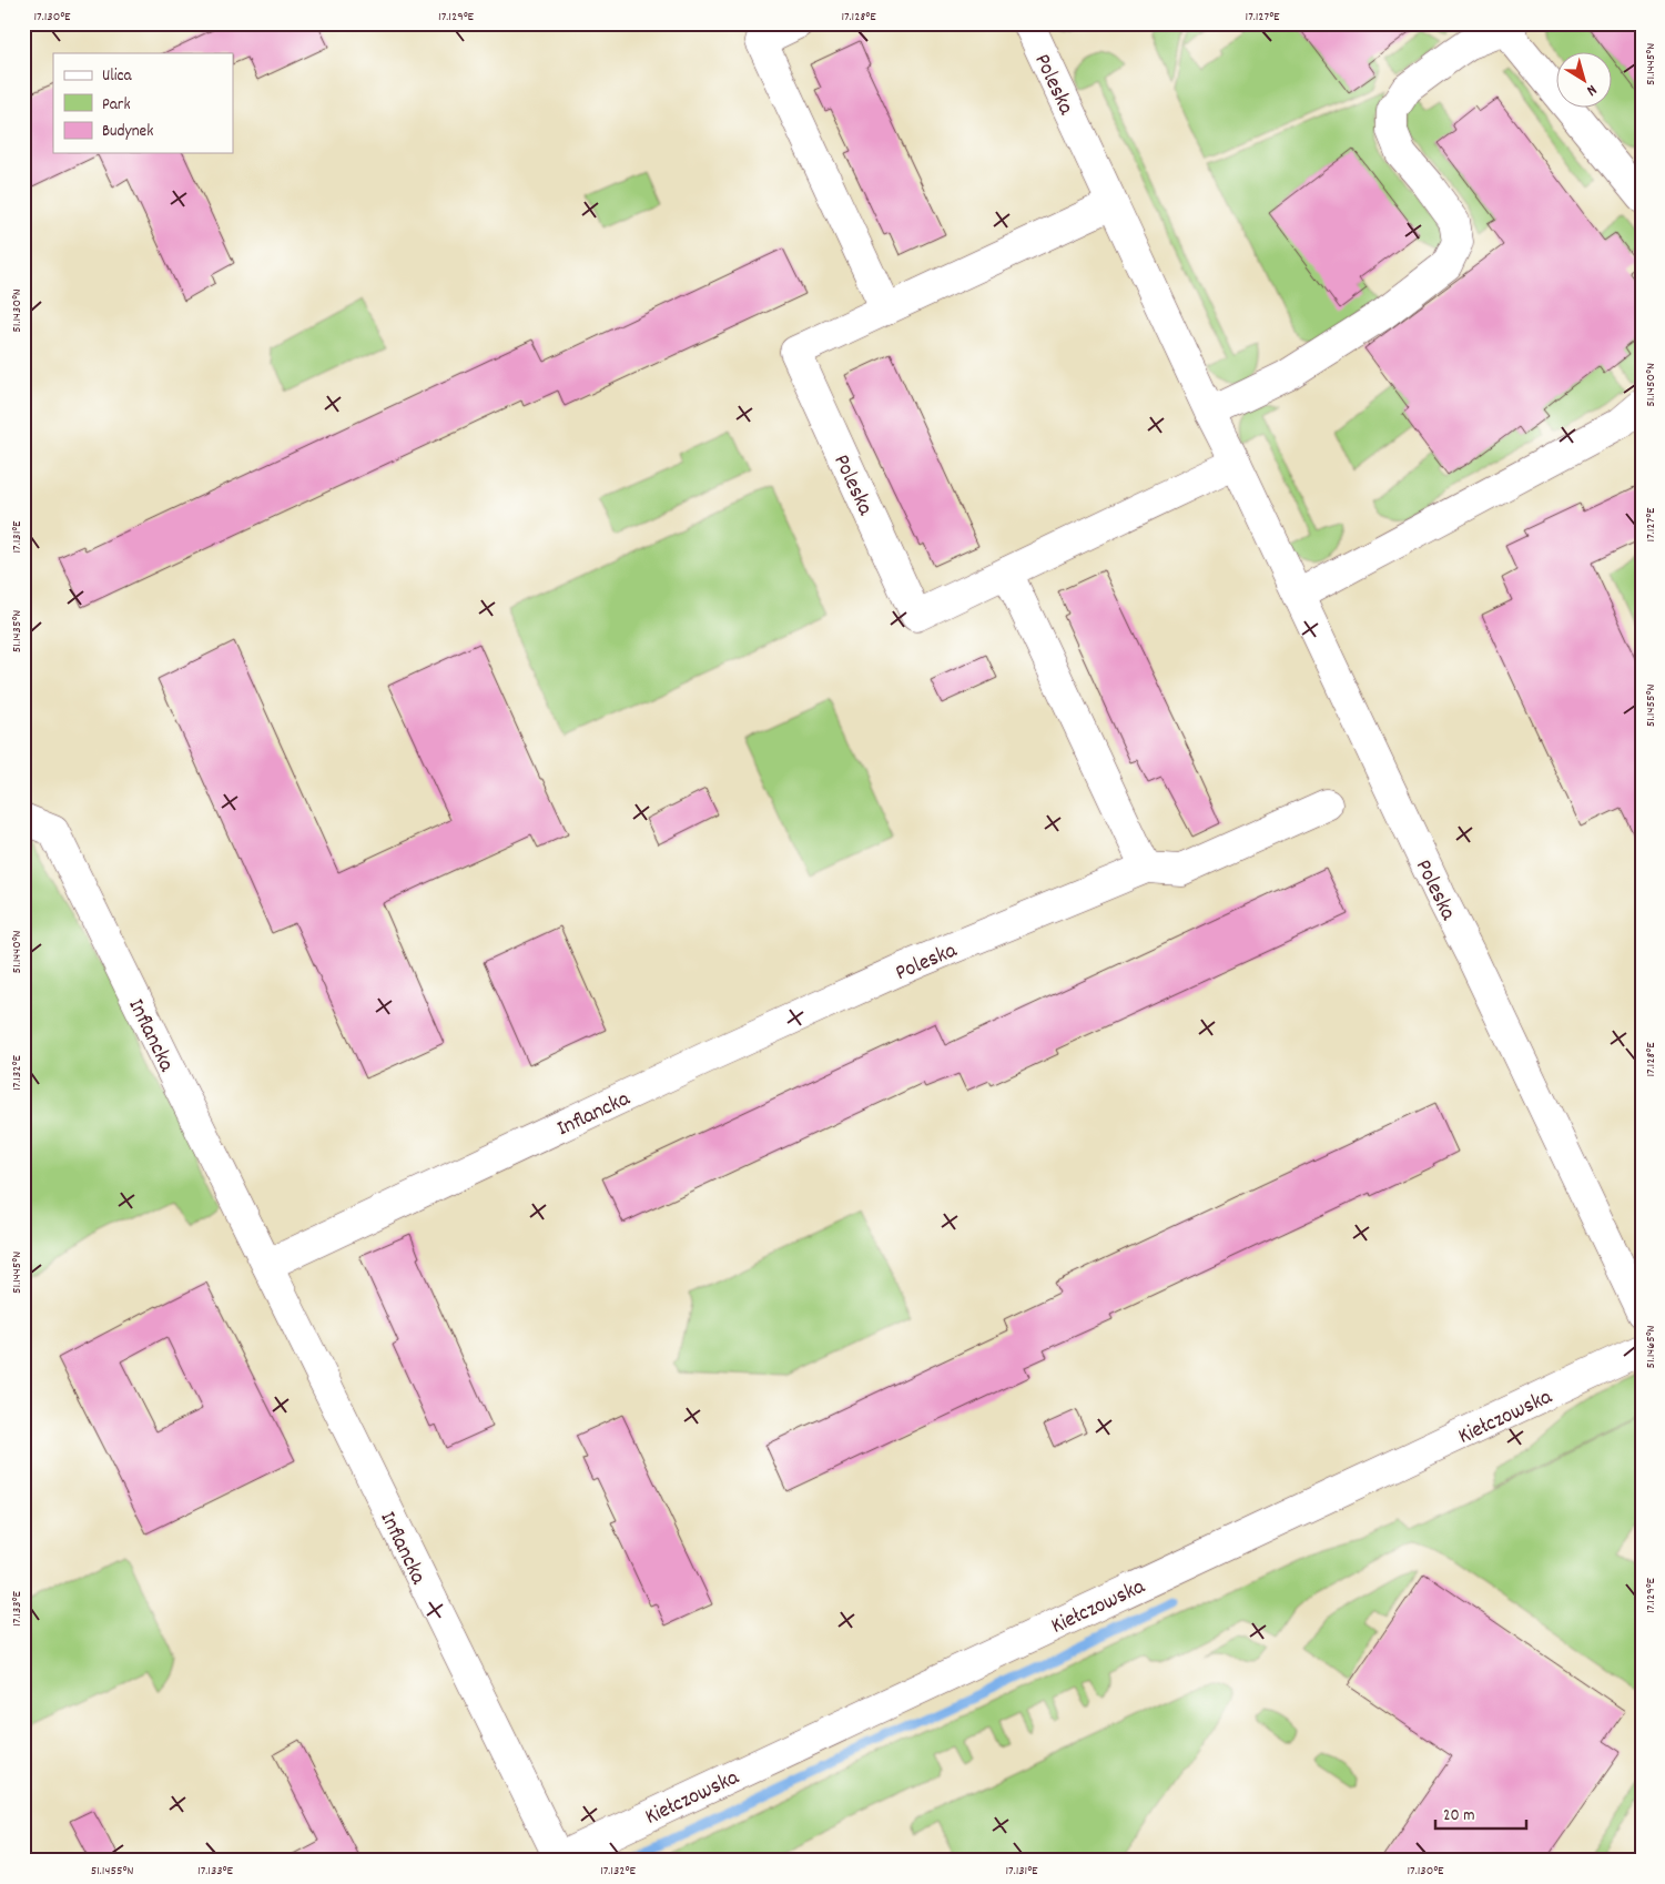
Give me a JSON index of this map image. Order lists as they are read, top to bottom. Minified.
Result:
{"streets":{"street":["Poleska","Inflancka","Kiełczowska"]},"crossings":[["Poleska","Inflancka"],["Inflancka","Kiełczowska"]],"legend":["Ulica","Park","Budynek"],"scale_bar":"20 m","north":"bottom right","coordinates":["17.130°E","17.129°E","17.128°E","17.127°E","51.1445°N","51.1430°N","51.1450°N","17.131°E","51.1435°N","51.1455°N","51.1440°N","17.132°E","51.1465°N","17.133°E"]}
